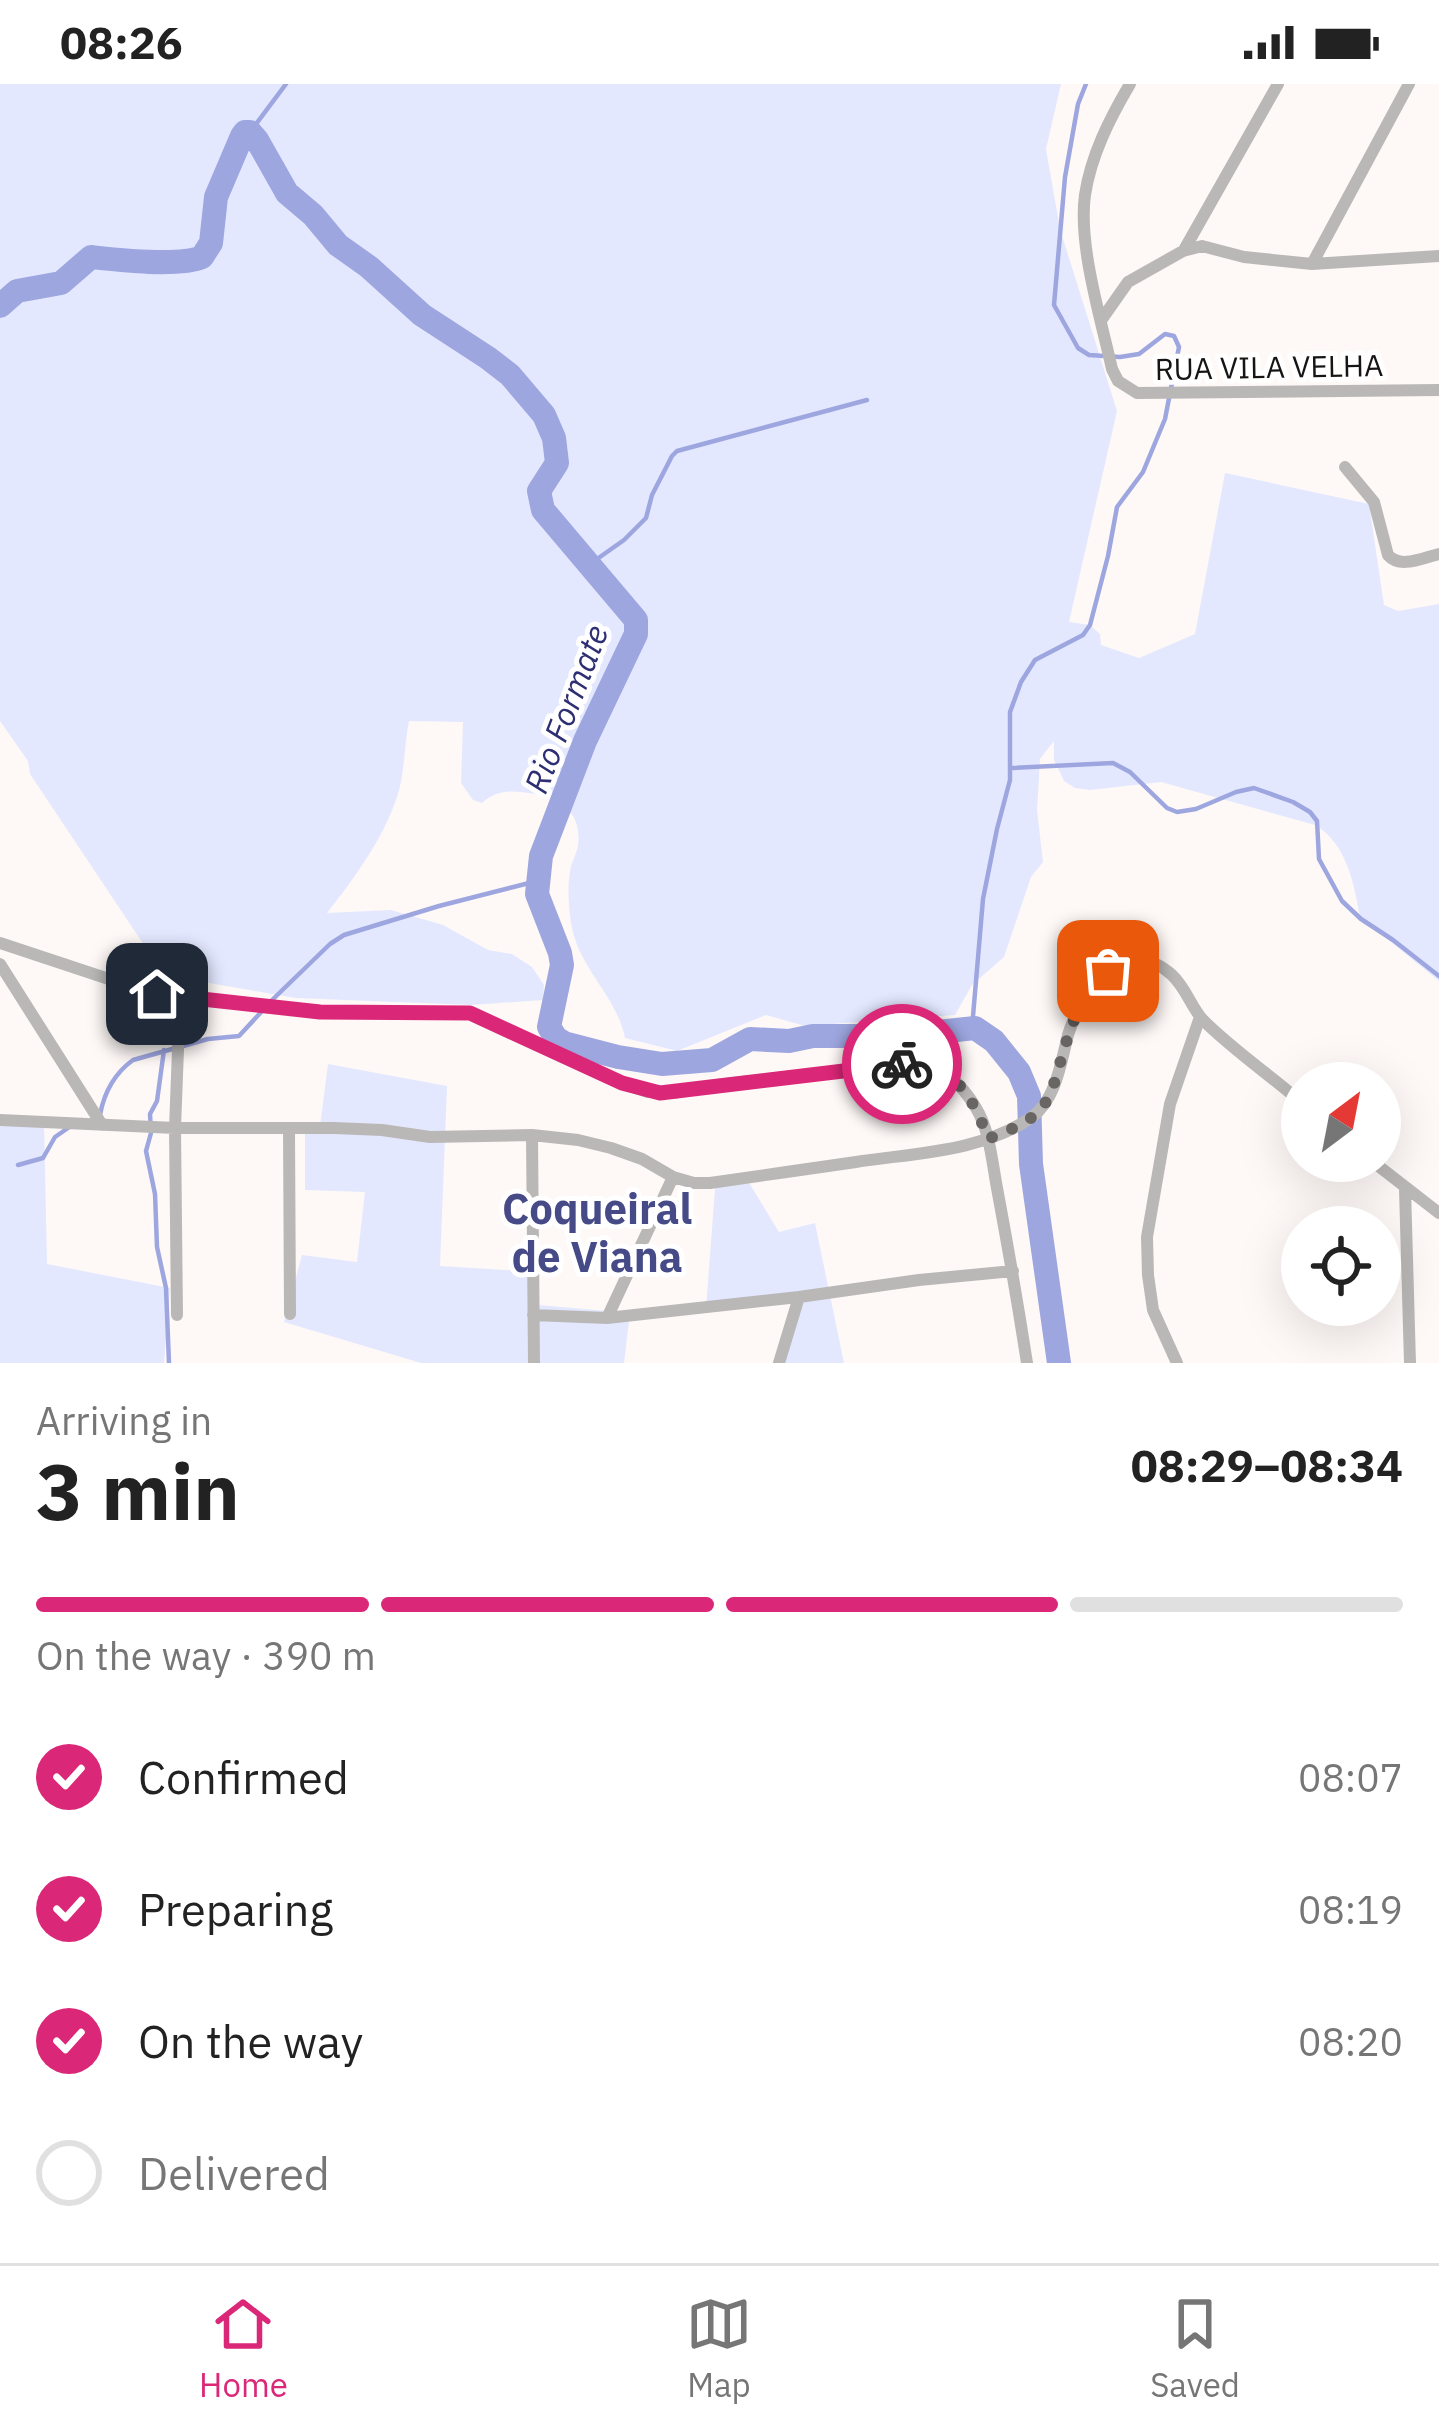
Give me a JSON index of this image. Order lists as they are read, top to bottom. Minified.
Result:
{"streets":{"street":["RUA VILA VELHA"]},"districts":["Coqueiral de Viana"],"water":["Rio Formate"],"north":"top right","page":{"status":"08:26","heading":["3 min","Arriving in","08:29–08:34"],"bar":"On the way · 390 m","list":[["Confirmed","08:07"],["Preparing","08:19"],["On the way","08:20"],"Delivered"],"tabs":["Home","Map","Saved"]}}
